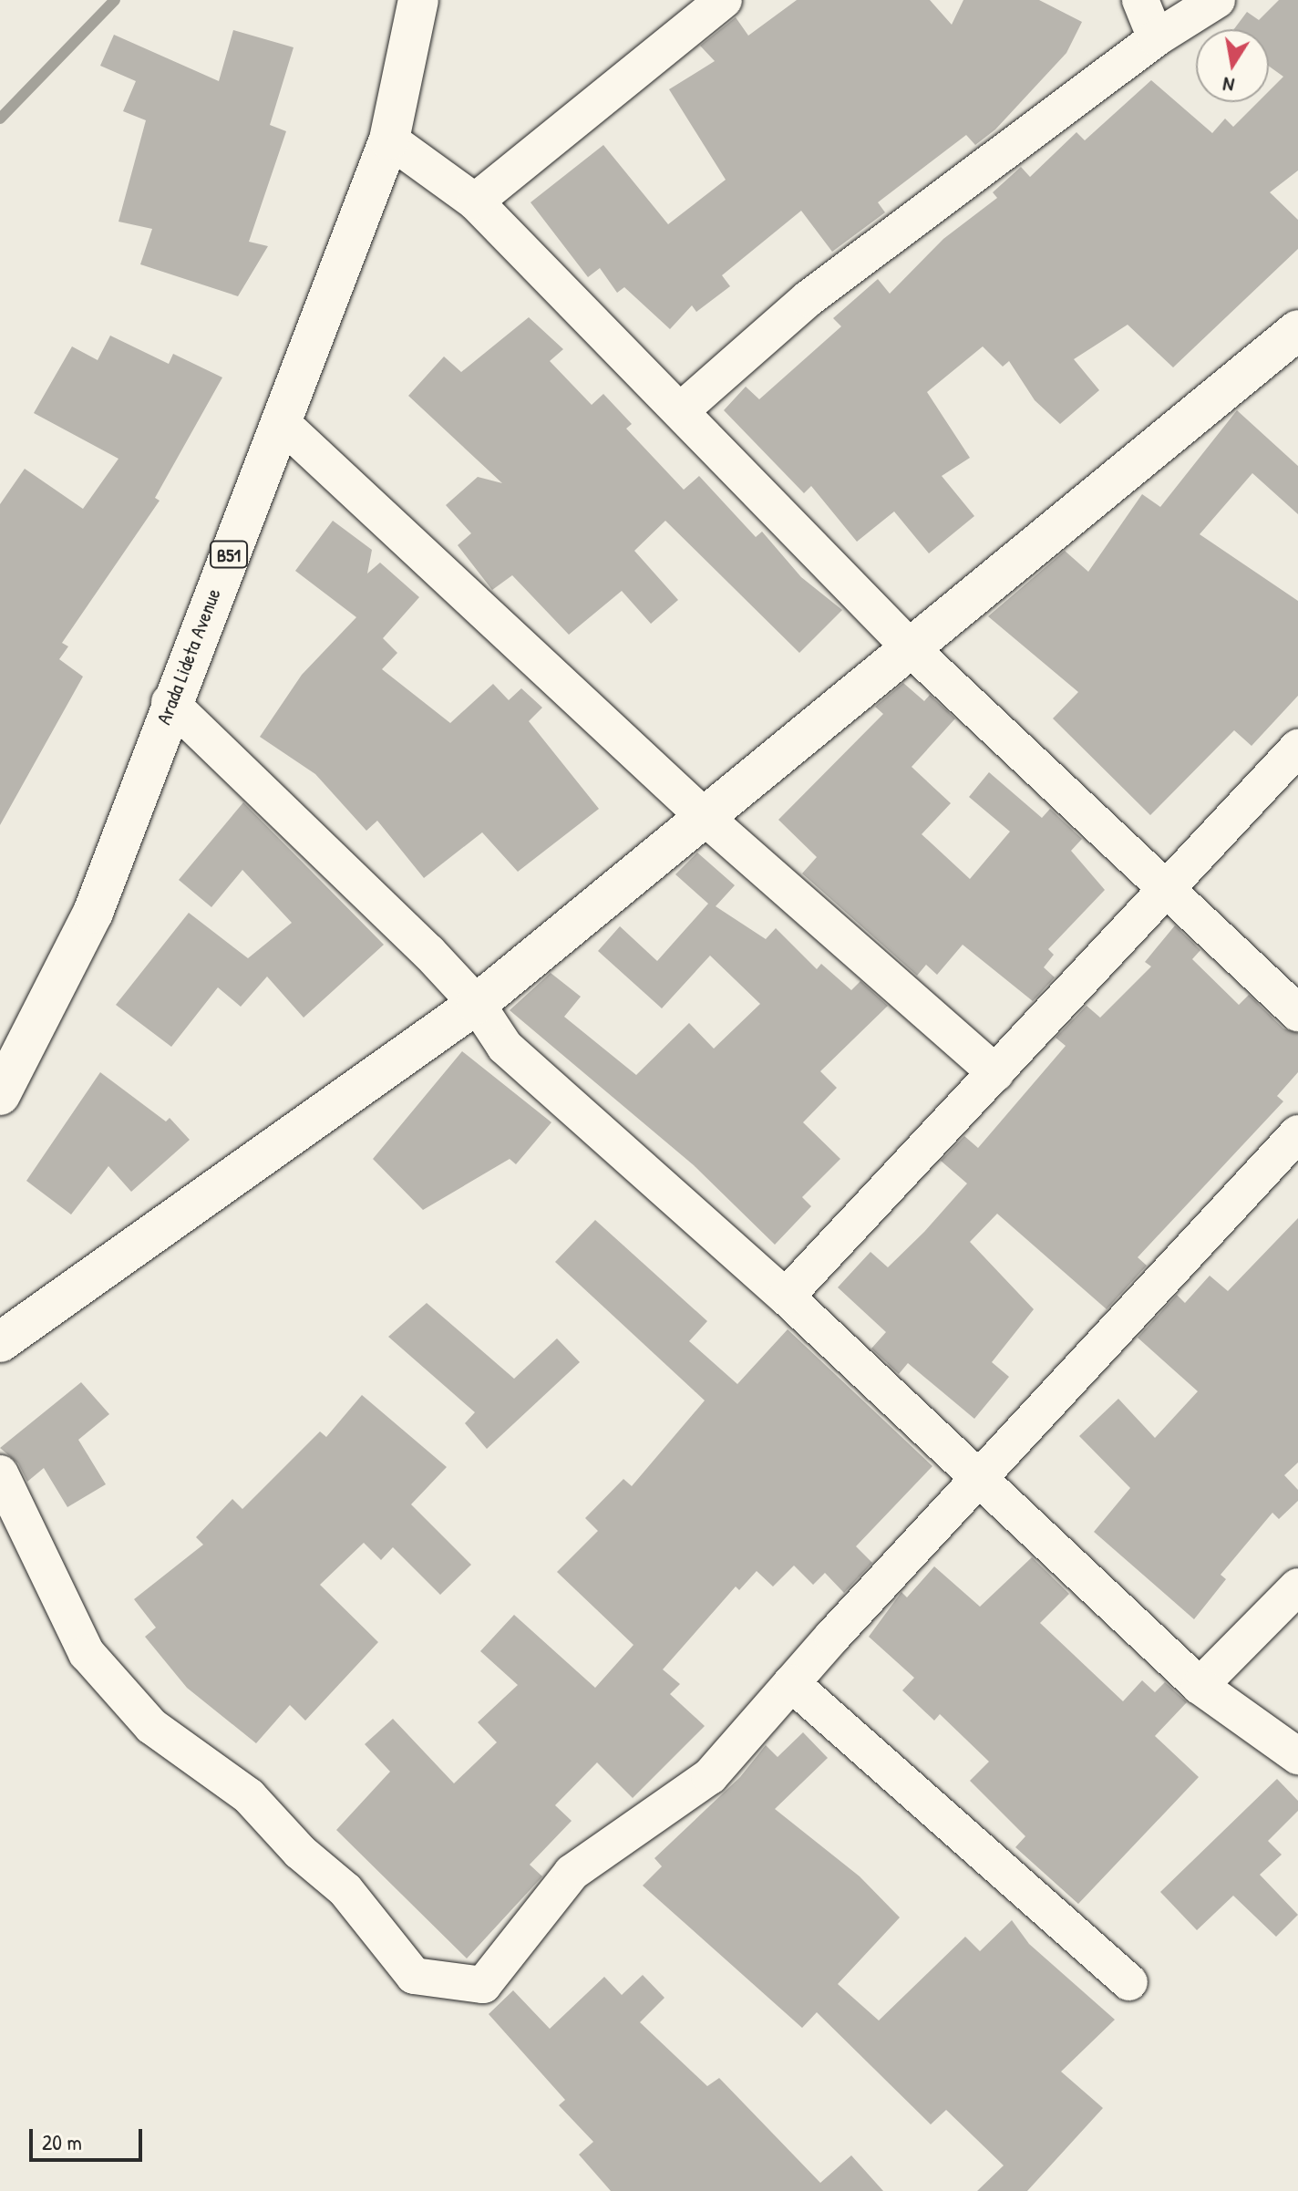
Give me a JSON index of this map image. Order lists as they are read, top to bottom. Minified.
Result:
{"streets":{"main road":["B51","Arada Lideta Avenue"]},"scale_bar":"20 m","north":"bottom"}
